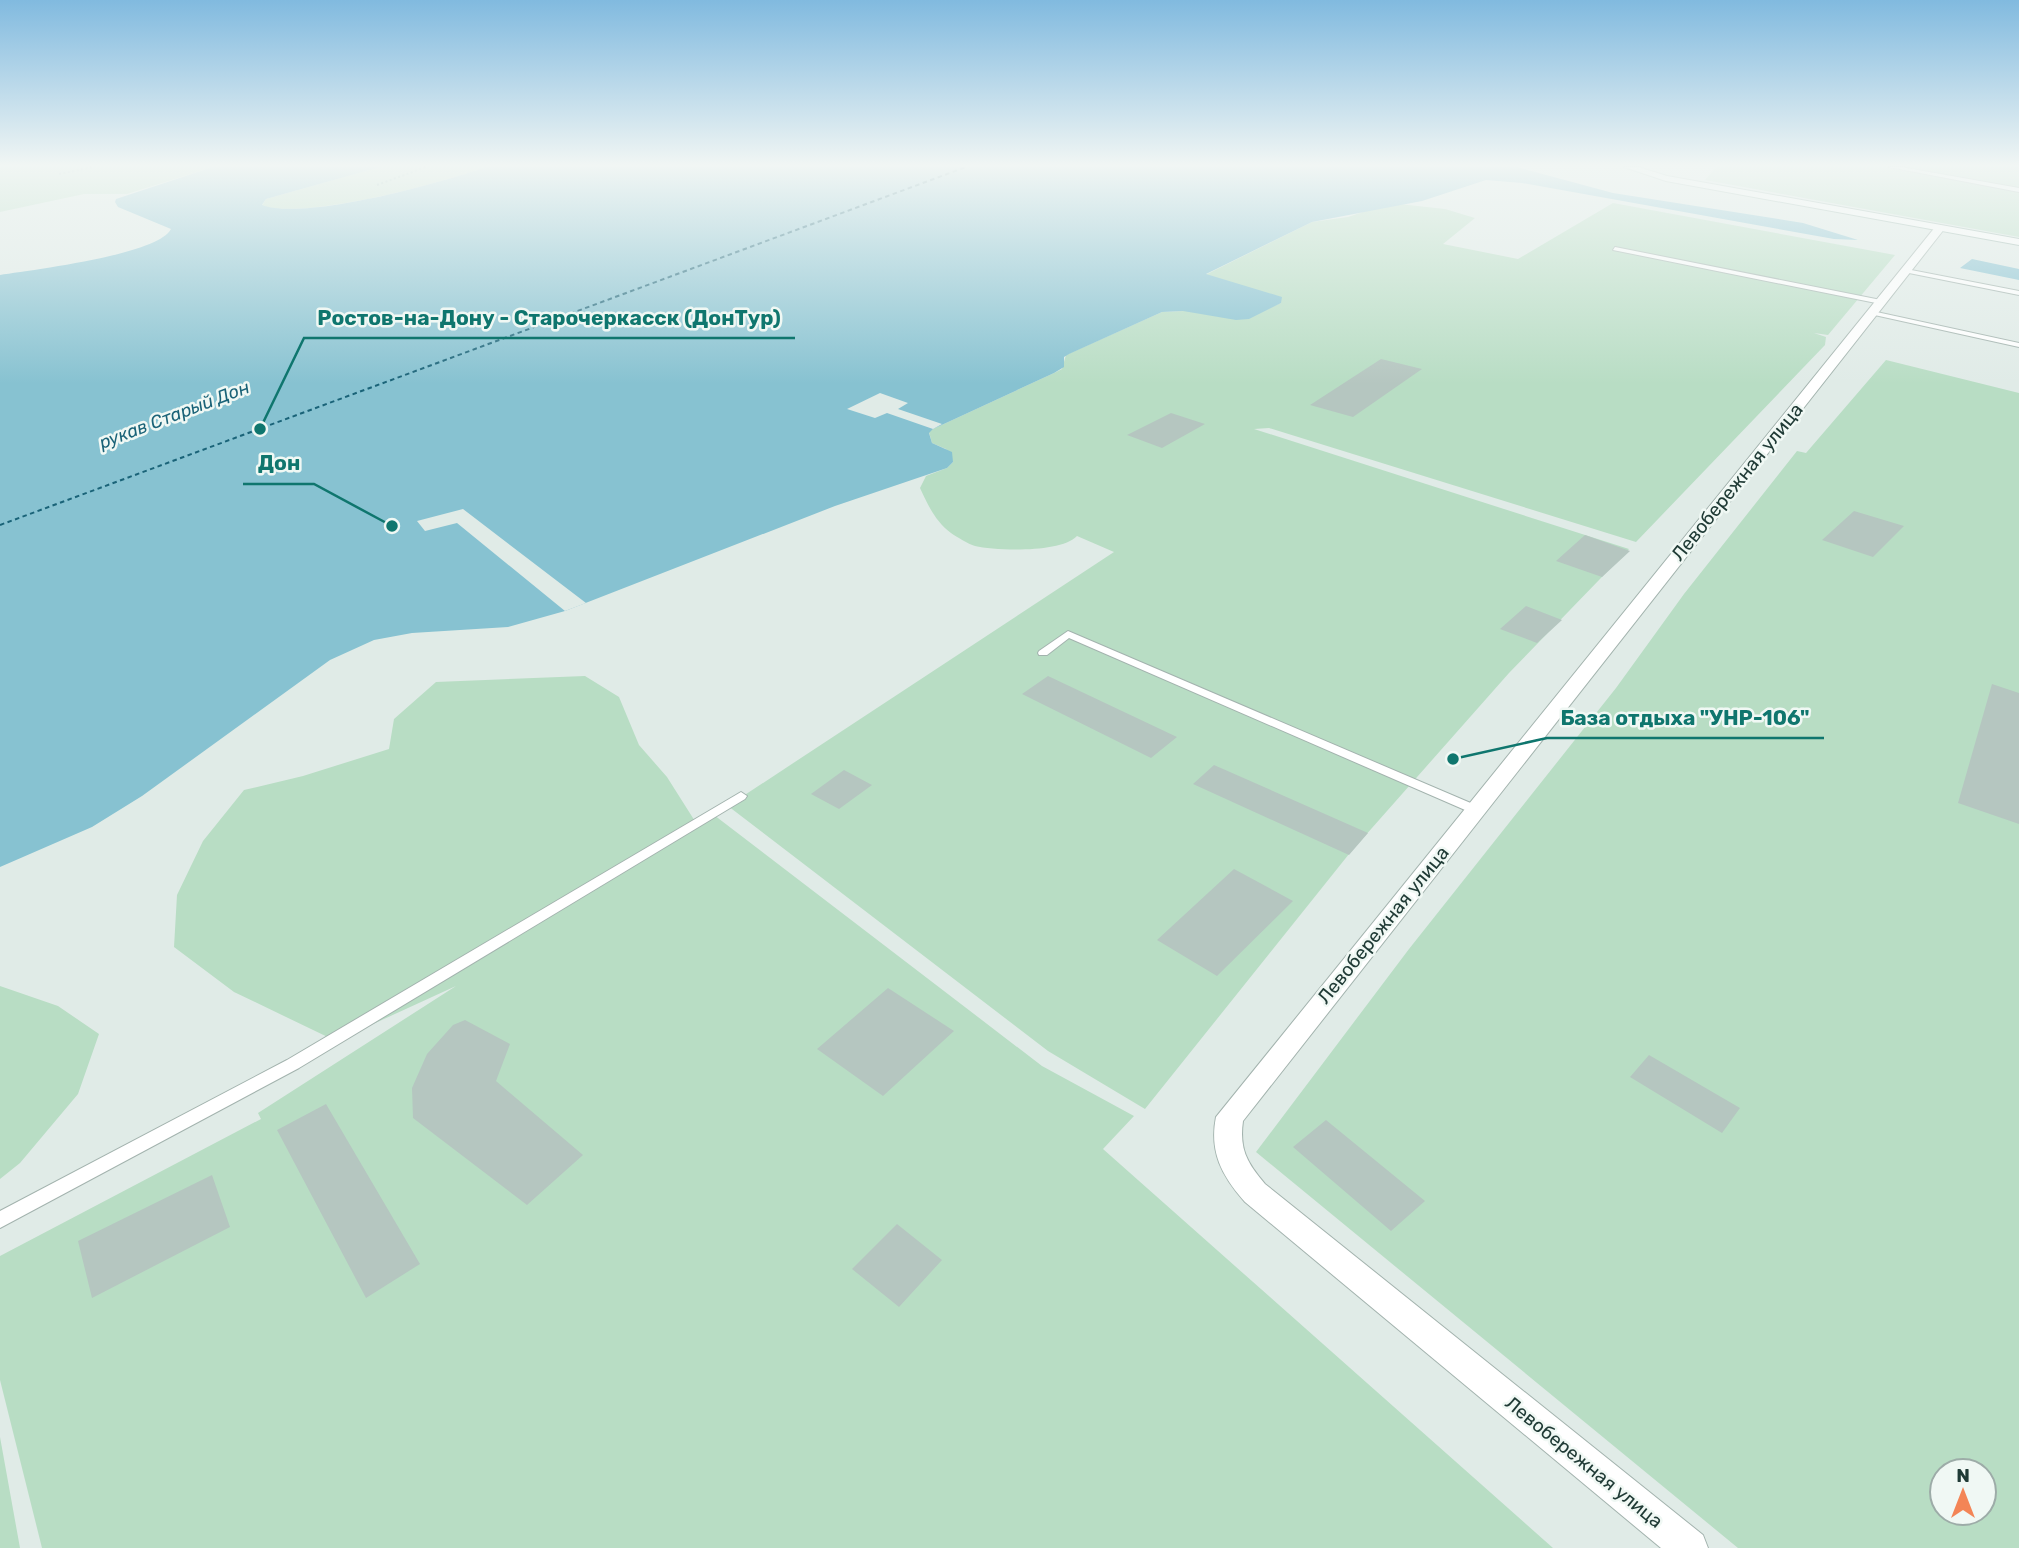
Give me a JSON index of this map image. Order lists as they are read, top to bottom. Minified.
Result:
{"streets":{"street":["Левобережная улица"]},"water":["рукав Старый Дон"],"places":["Ростов-на-Дону - Старочеркасск (ДонТур)","Дон","База отдыха \"УНР-106\""],"north":"top"}
